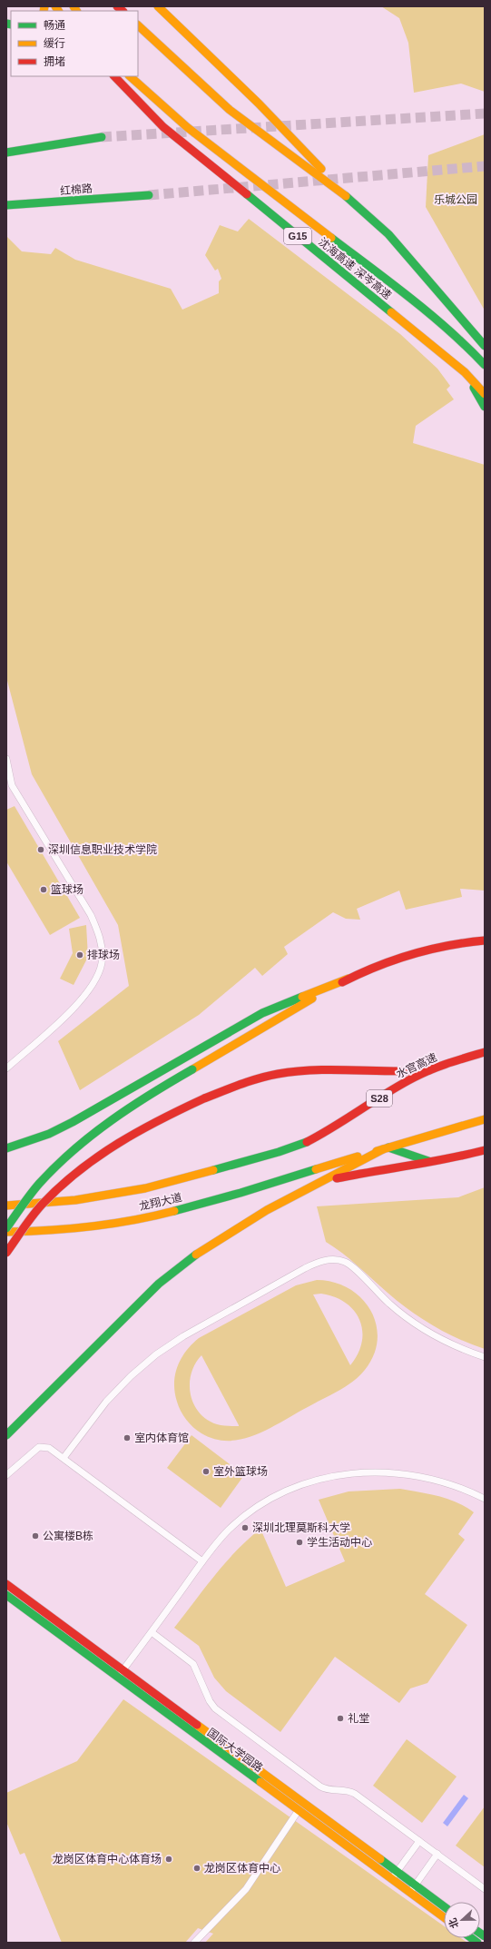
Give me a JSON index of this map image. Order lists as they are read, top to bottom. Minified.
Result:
{"streets":{"main road":["红棉路","G15","沈海高速 深岑高速","水官高速","S28","龙翔大道","国际大学园路"]},"crossings":[["水官高速","龙翔大道"]],"parks":["乐城公园"],"places":["深圳信息职业技术学院","篮球场","排球场","室内体育馆","室外篮球场","深圳北理莫斯科大学","公寓楼B栋","学生活动中心","礼堂","龙岗区体育中心体育场","龙岗区体育中心"],"legend":["畅通","缓行","拥堵"],"north":"left"}
